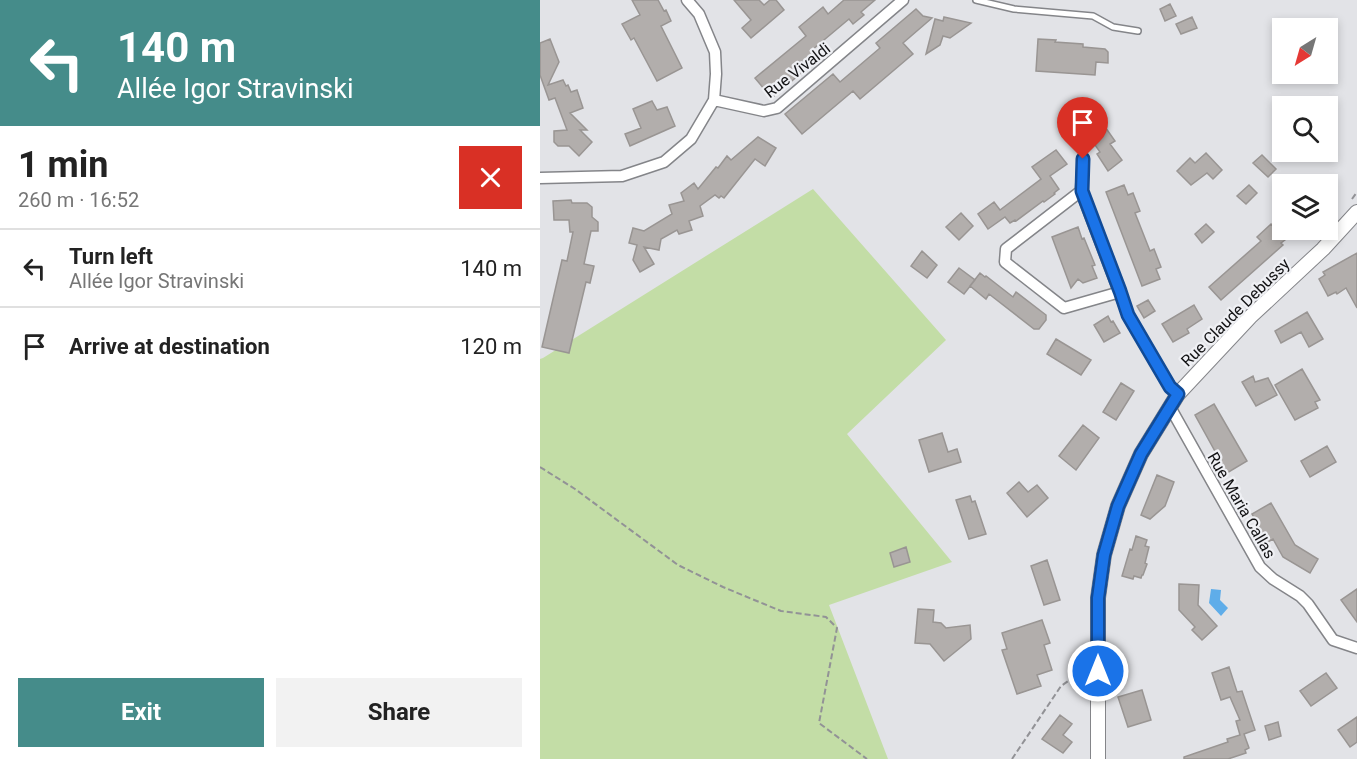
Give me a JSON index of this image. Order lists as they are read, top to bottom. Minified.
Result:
{"streets":{"street":["Rue Vivaldi","Rue Claude Debussy","Rue Maria Callas"]},"crossings":[["Rue Claude Debussy","Rue Maria Callas"]],"north":"bottom left","page":{"turn":["140 m","Allée Igor Stravinski"],"heading":["1 min","260 m · 16:52"],"list":[{"name":"Turn left","note":"Allée Igor Stravinski","value":"140 m"},{"name":"Arrive at destination","value":"120 m"}],"buttons":["Exit","Share"]}}
